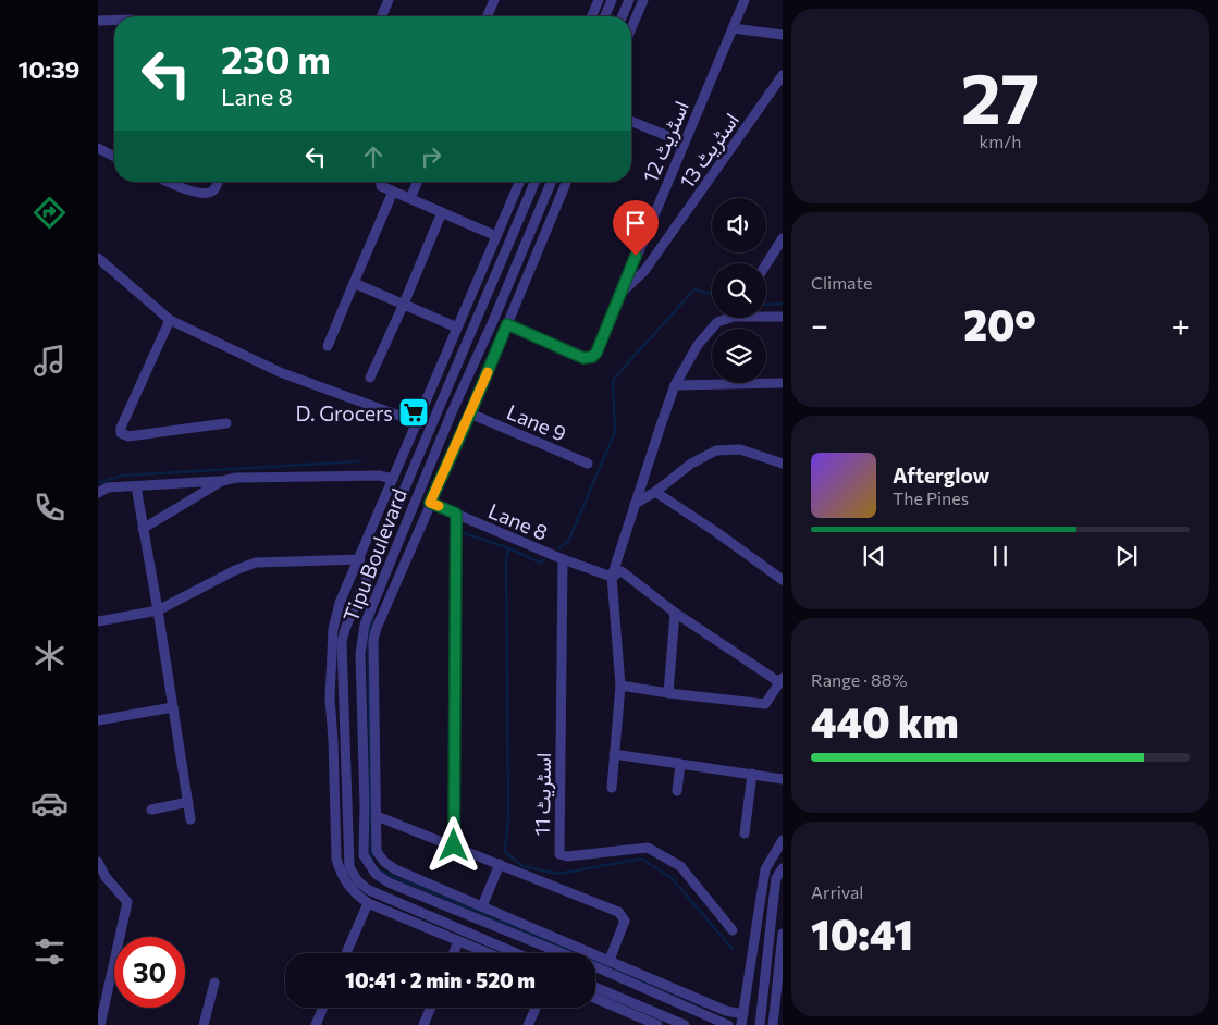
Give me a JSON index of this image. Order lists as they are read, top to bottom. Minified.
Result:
{"streets":{"street":["اسٹریٹ 12","اسٹریٹ 13","Lane 9","Lane 8","Tipu Boulevard","اسٹریٹ 11"]},"crossings":[["اسٹریٹ 12","اسٹریٹ 13"],["Lane 8","اسٹریٹ 11"]],"places":{"supermarket":["D. Grocers"]},"page":{"tabs":"10:39","tile":[["27","km/h"],"Climate",["Range · 88%","440 km"],["Arrival","10:41"]],"turn":["230 m","Lane 8"],"heat":["−","20°","+"],"song":["Afterglow","The Pines"],"limit":"30","trip":"10:41 · 2 min · 520 m"}}
